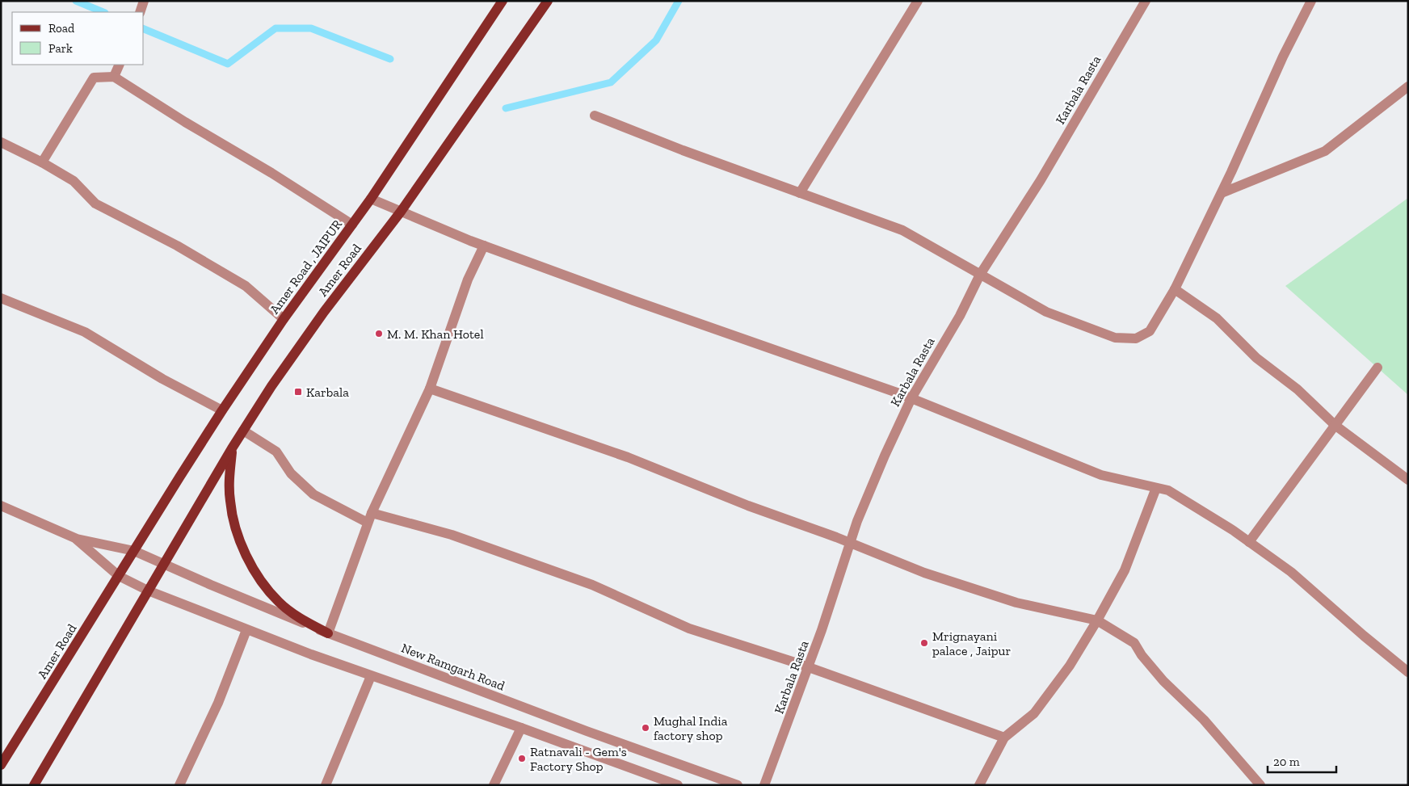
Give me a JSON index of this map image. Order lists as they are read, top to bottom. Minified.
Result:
{"streets":{"main road":["Amer Road , JAIPUR","Amer Road"],"street":["Karbala Rasta","New Ramgarh Road"]},"crossings":[["Amer Road , JAIPUR","Amer Road"],["Amer Road , JAIPUR","New Ramgarh Road"],["Amer Road","New Ramgarh Road"]],"places":{"other":["M. M. Khan Hotel","Mrignayani palace , Jaipur","Mughal India factory shop","Ratnavali - Gem's Factory Shop"],"transit":["Karbala"]},"legend":["Road","Park"],"scale_bar":"20 m"}
